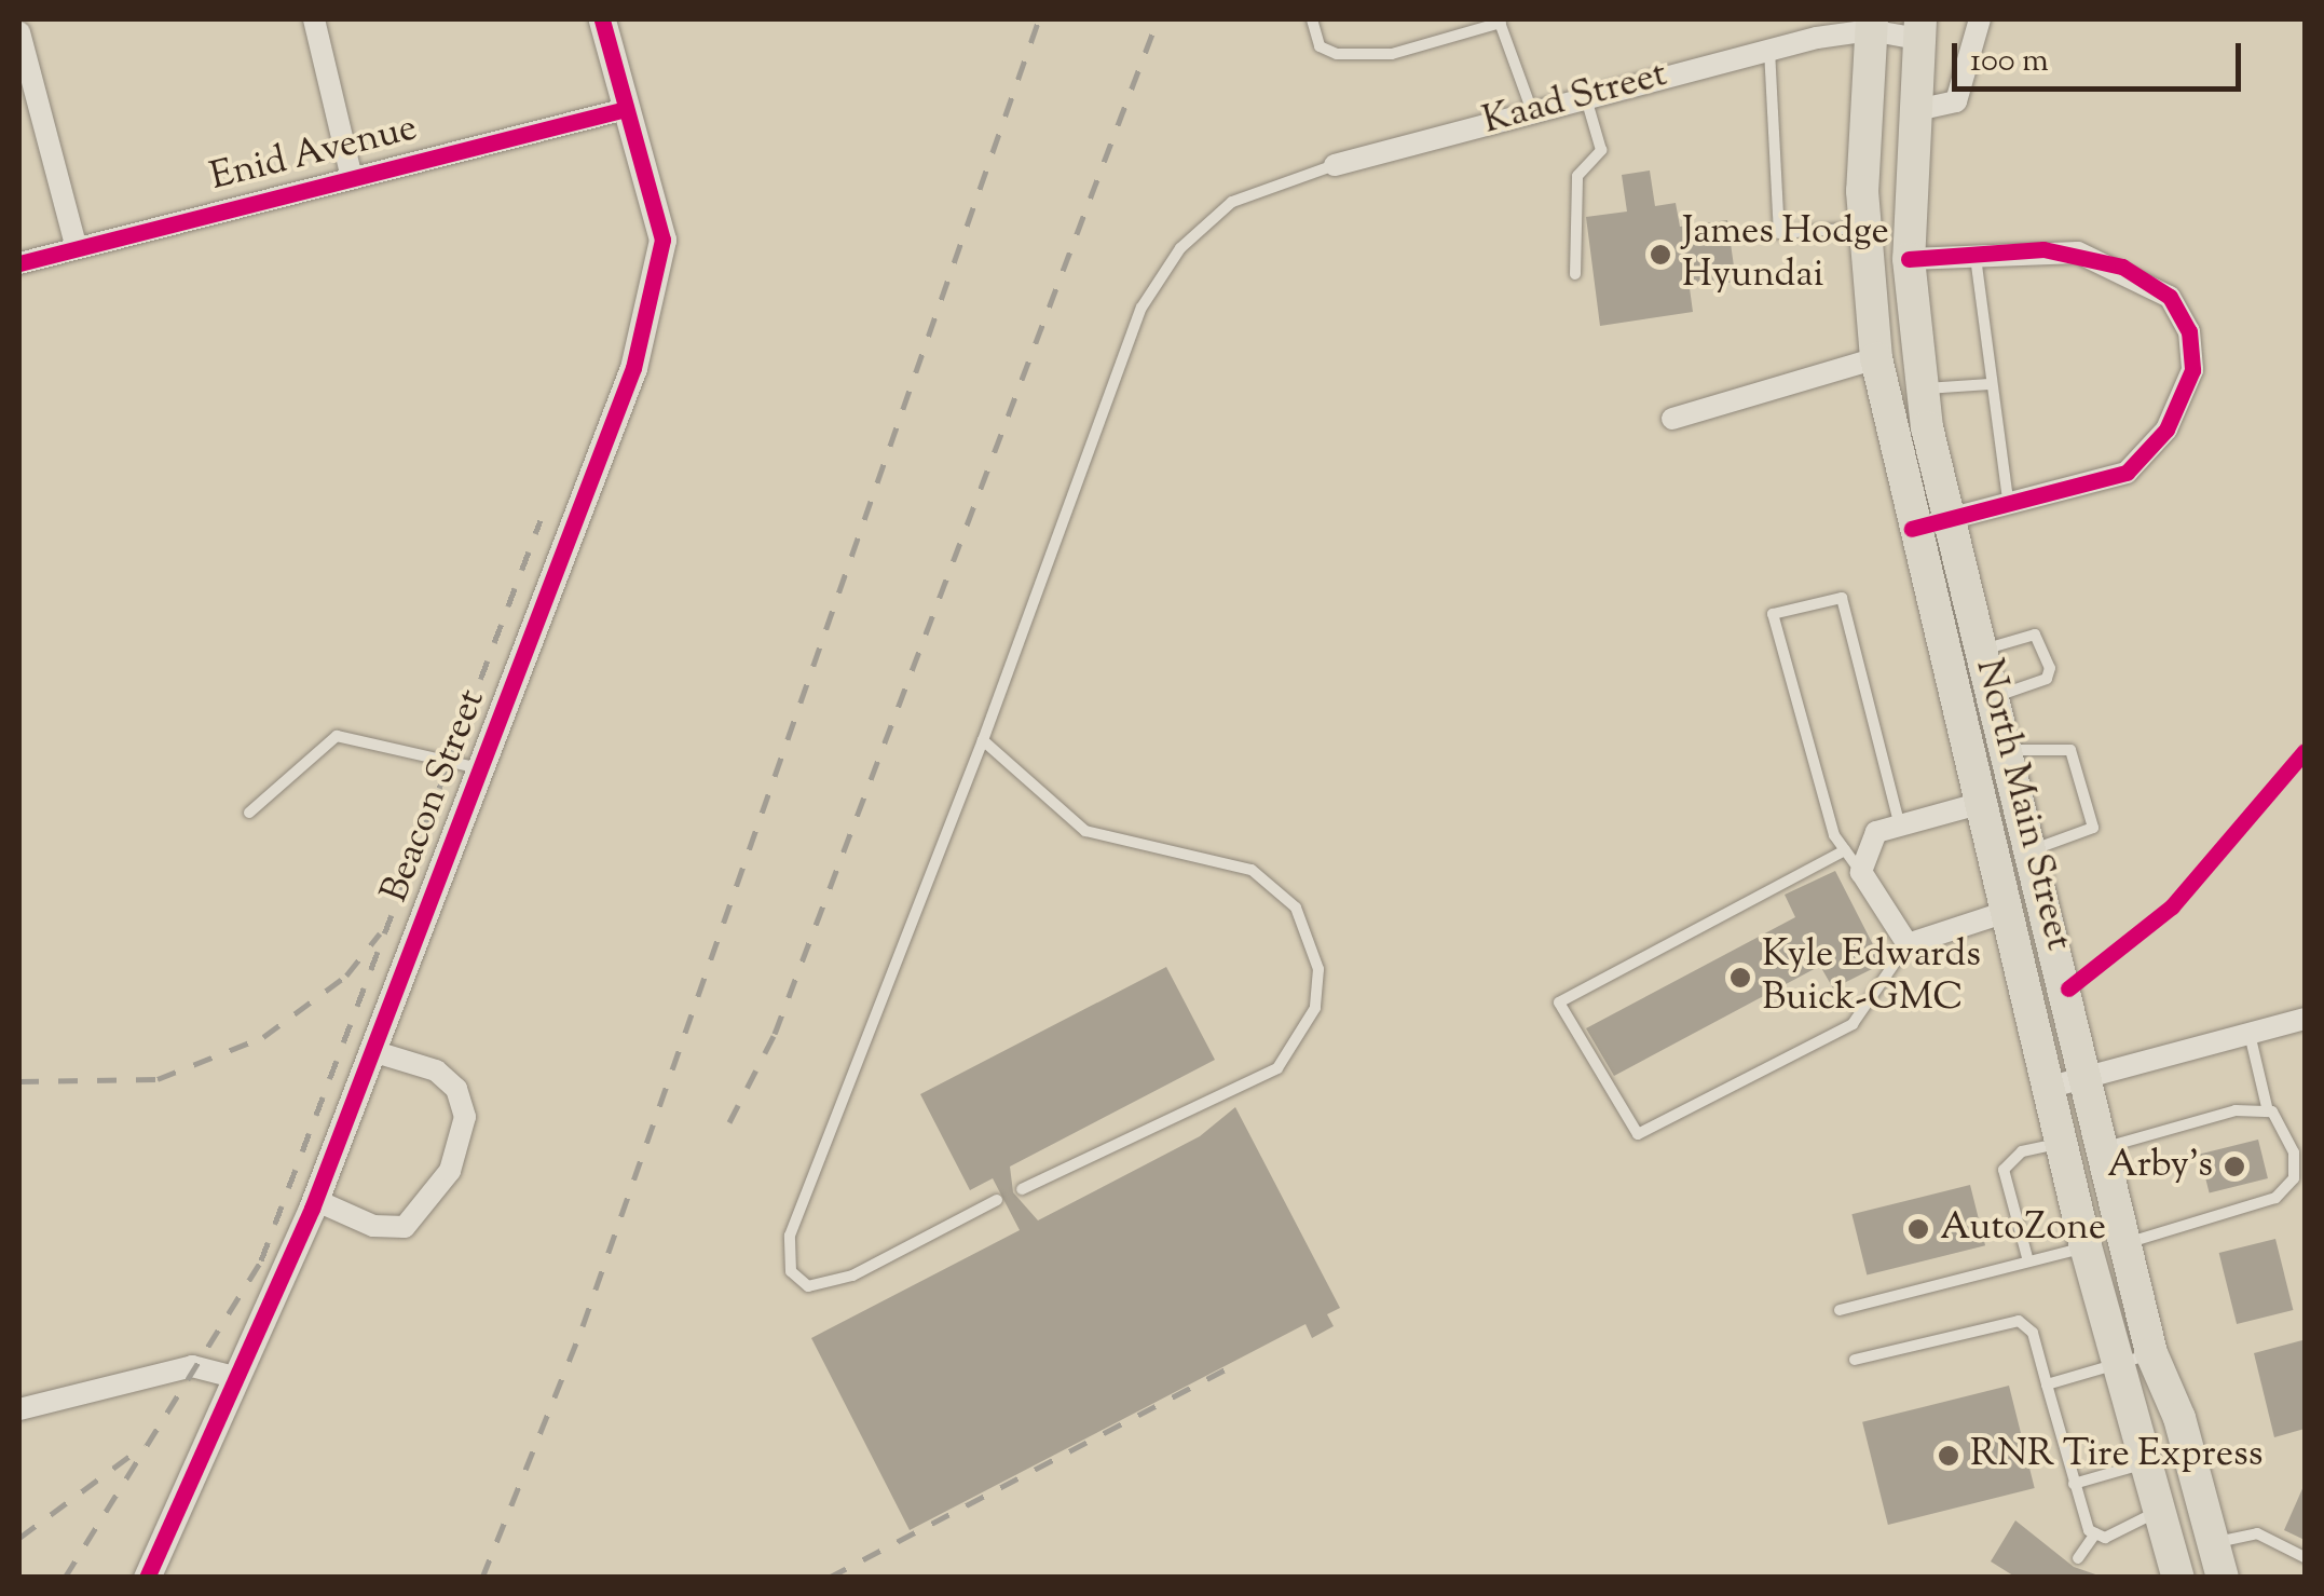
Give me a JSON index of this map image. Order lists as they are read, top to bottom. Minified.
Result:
{"streets":{"main road":["North Main Street"],"street":["Kaad Street","Enid Avenue","Beacon Street"]},"crossings":[["Kaad Street","North Main Street"],["Enid Avenue","Beacon Street"]],"places":["James Hodge Hyundai","Kyle Edwards Buick-GMC","Arby's","AutoZone","RNR Tire Express"],"scale_bar":"100 m"}
